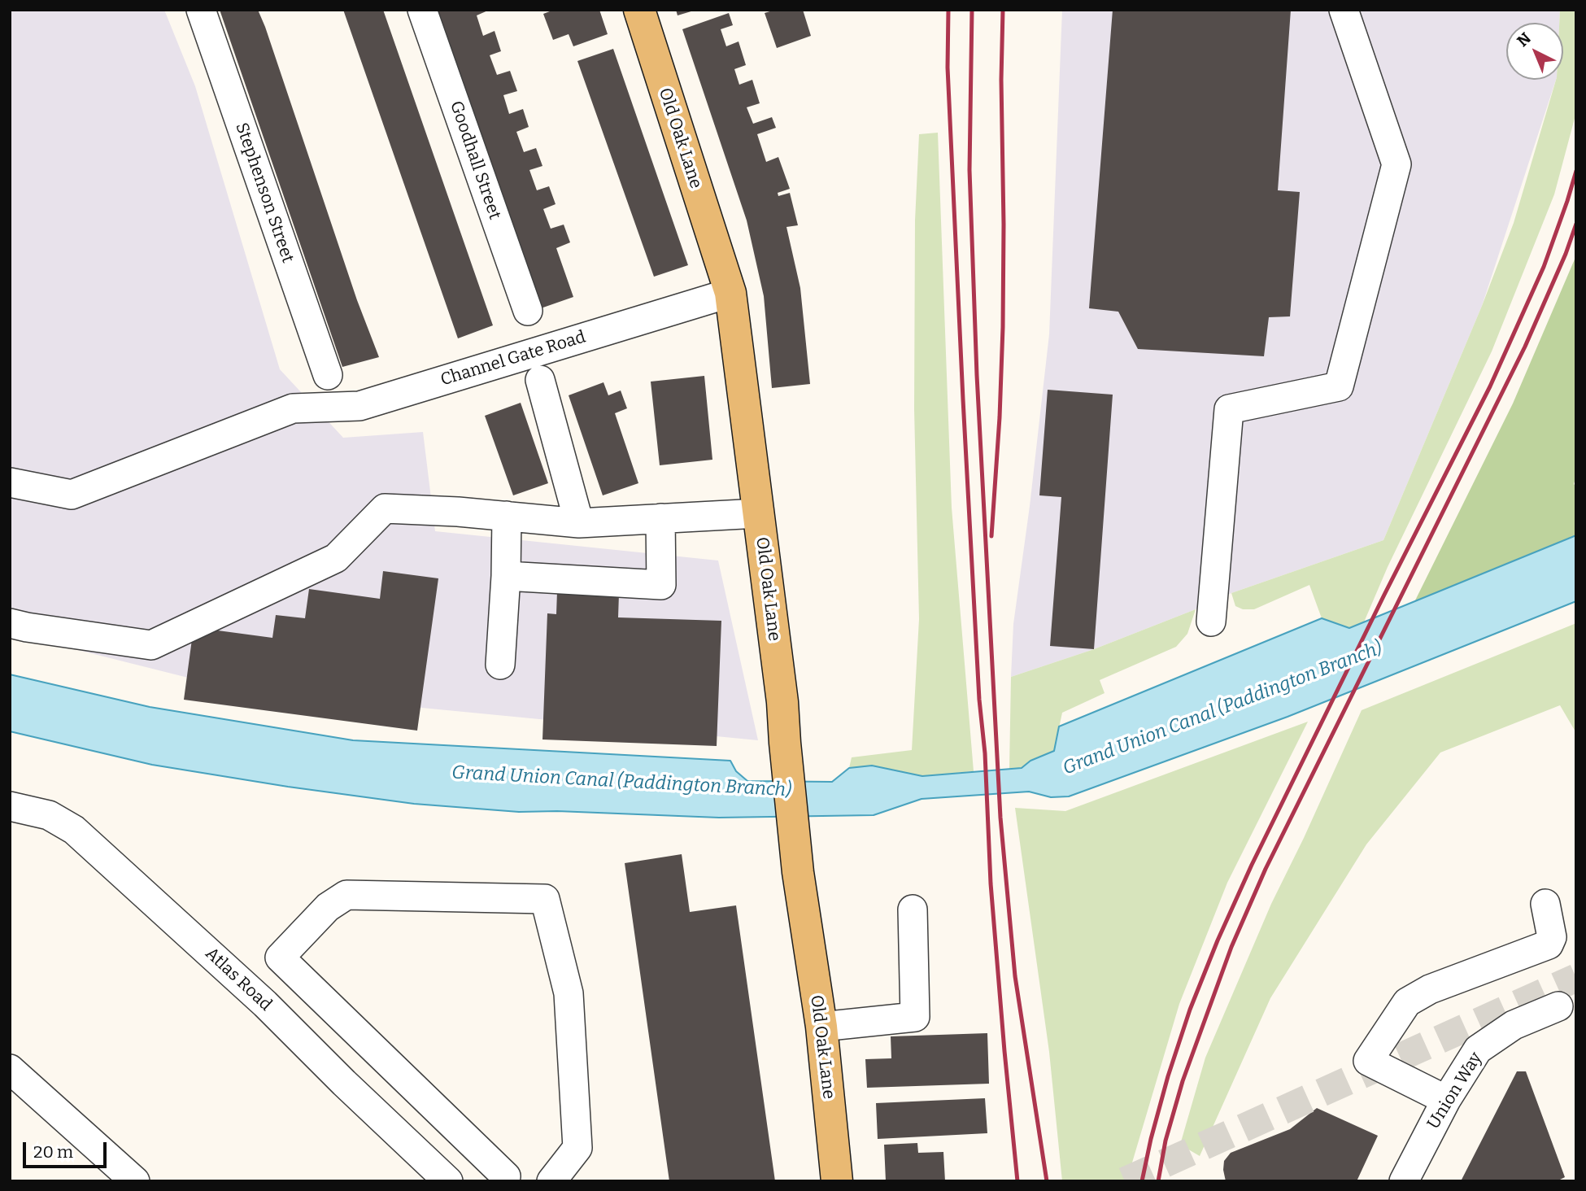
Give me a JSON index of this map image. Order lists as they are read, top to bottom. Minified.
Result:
{"streets":{"main road":["Old Oak Lane"],"street":["Goodhall Street","Stephenson Street","Channel Gate Road","Atlas Road","Union Way"]},"crossings":[["Old Oak Lane","Channel Gate Road"]],"water":["Grand Union Canal (Paddington Branch)"],"scale_bar":"20 m","north":"top left"}
